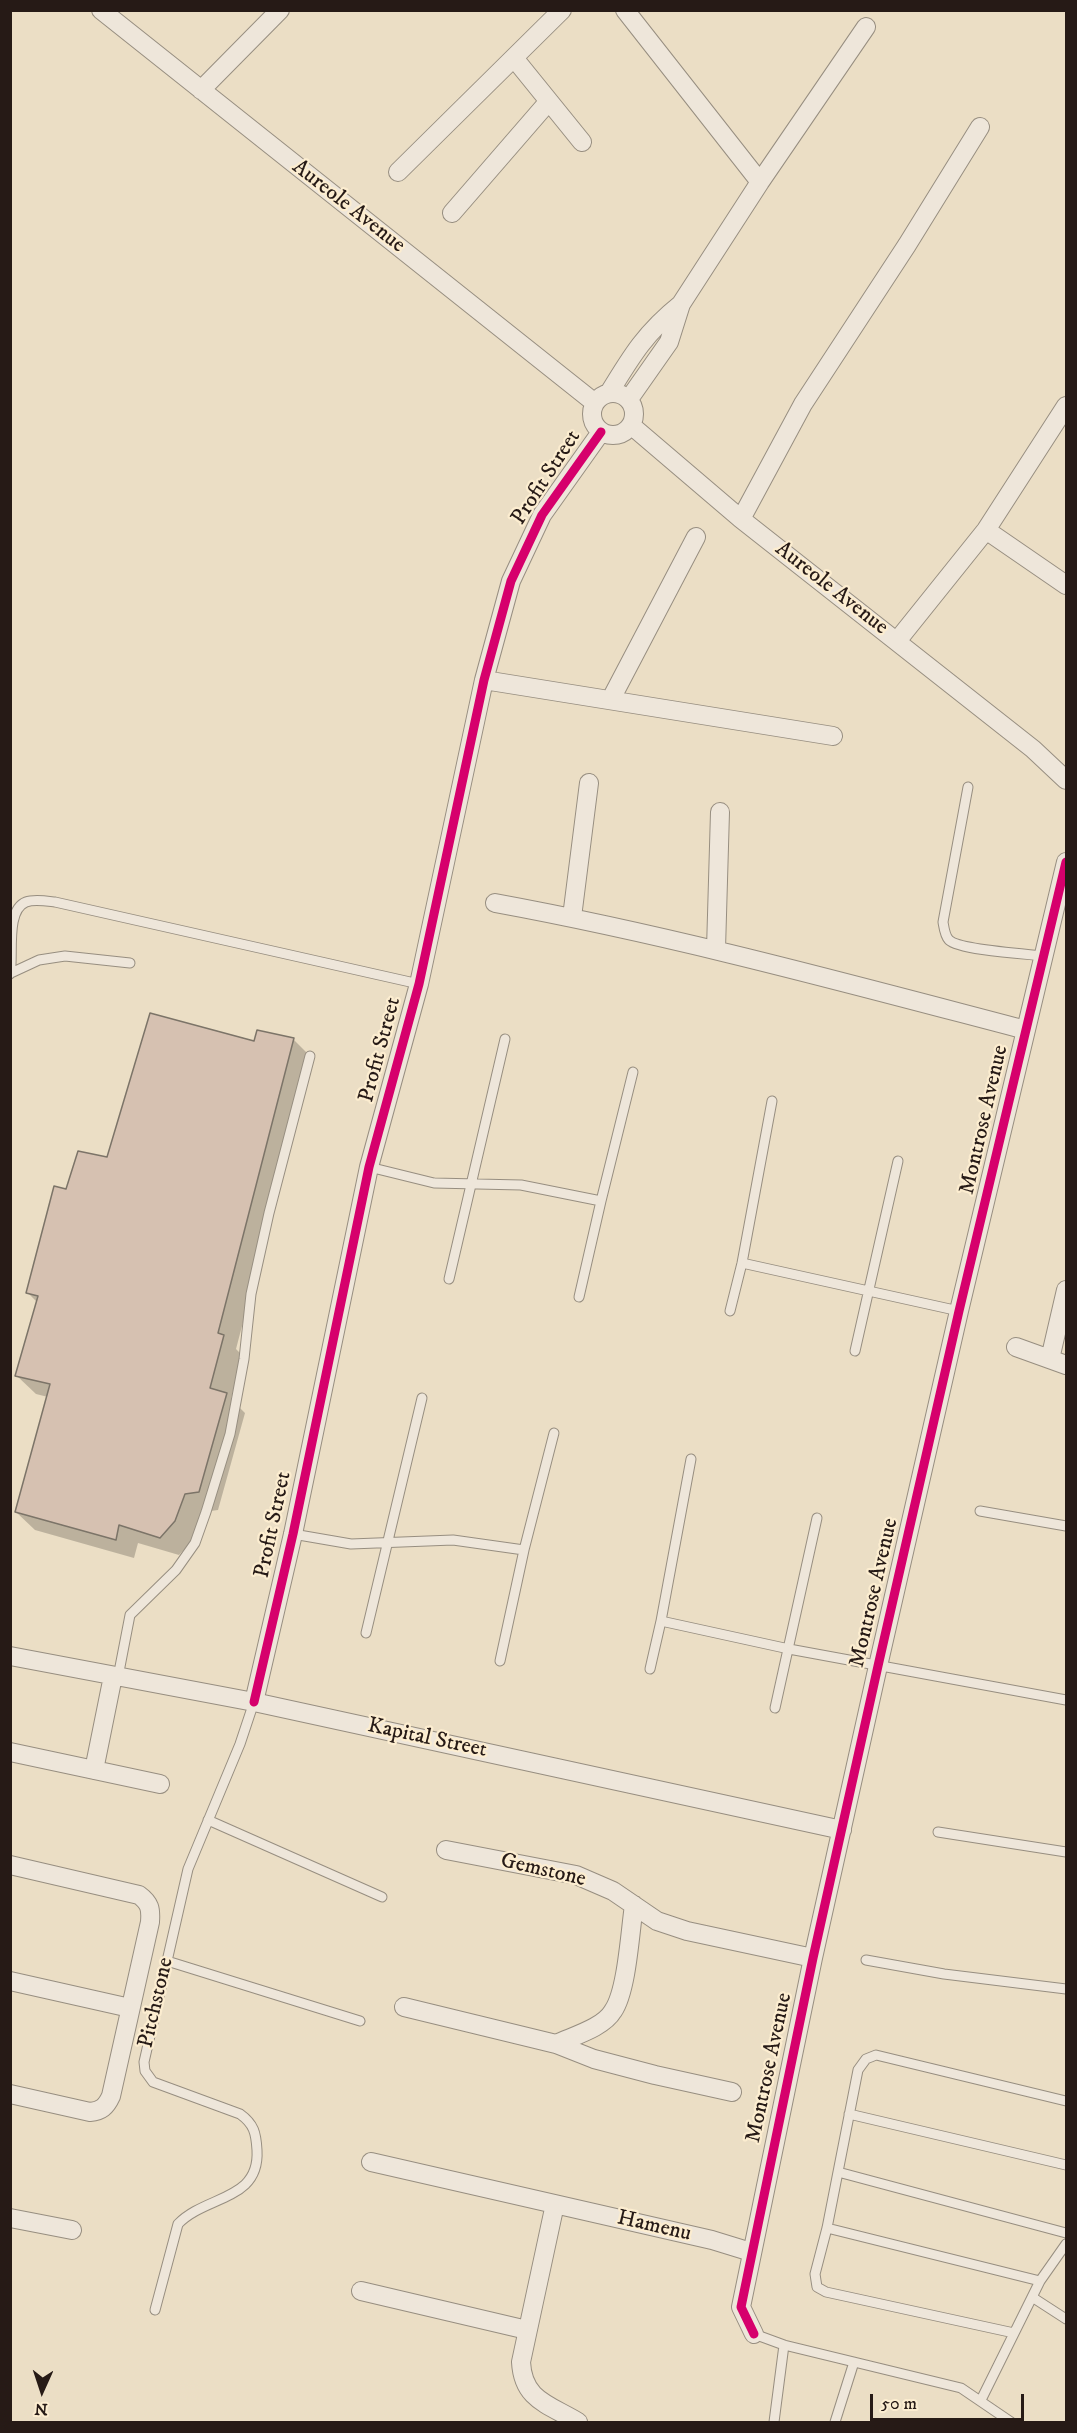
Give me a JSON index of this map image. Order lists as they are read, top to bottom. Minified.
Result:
{"streets":{"street":["Aureole Avenue","Profit Street","Montrose Avenue","Kapital Street","Gemstone","Hamenu"],"lane":["Pitchstone"]},"crossings":[["Aureole Avenue","Profit Street"],["Profit Street","Kapital Street"],["Profit Street","Pitchstone"],["Montrose Avenue","Kapital Street"],["Montrose Avenue","Gemstone"],["Montrose Avenue","Hamenu"],["Kapital Street","Pitchstone"]],"scale_bar":"50 m","north":"bottom"}
